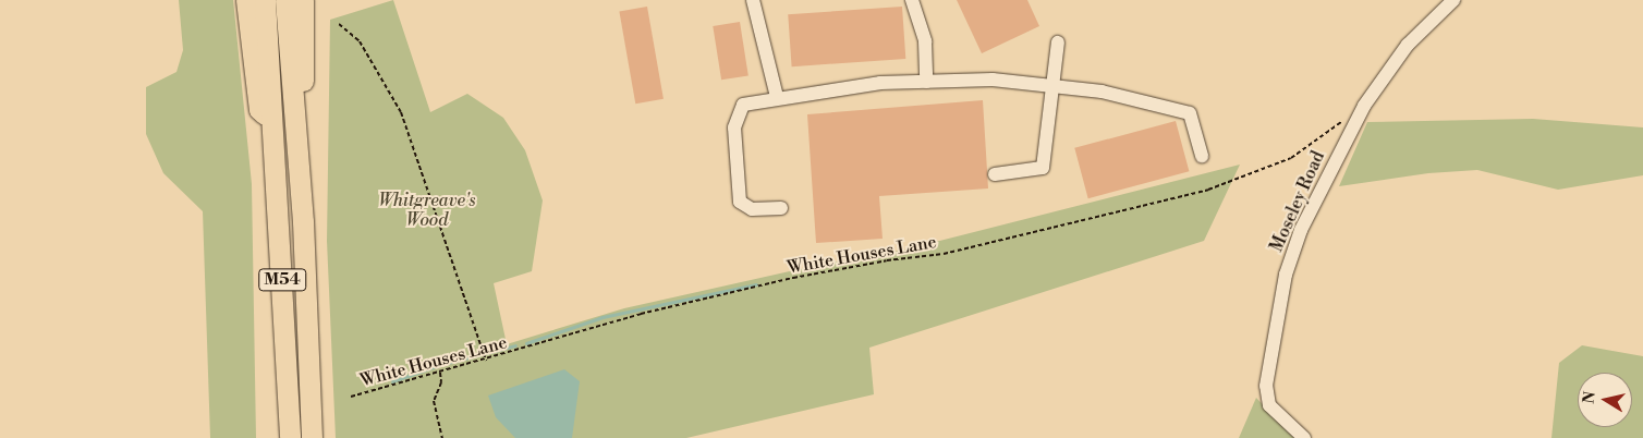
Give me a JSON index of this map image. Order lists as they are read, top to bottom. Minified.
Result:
{"streets":{"highway":["M54"],"street":["Moseley Road"],"path":["White Houses Lane"]},"crossings":[["Moseley Road","White Houses Lane"]],"parks":["Whitgreave's Wood"],"north":"left"}
